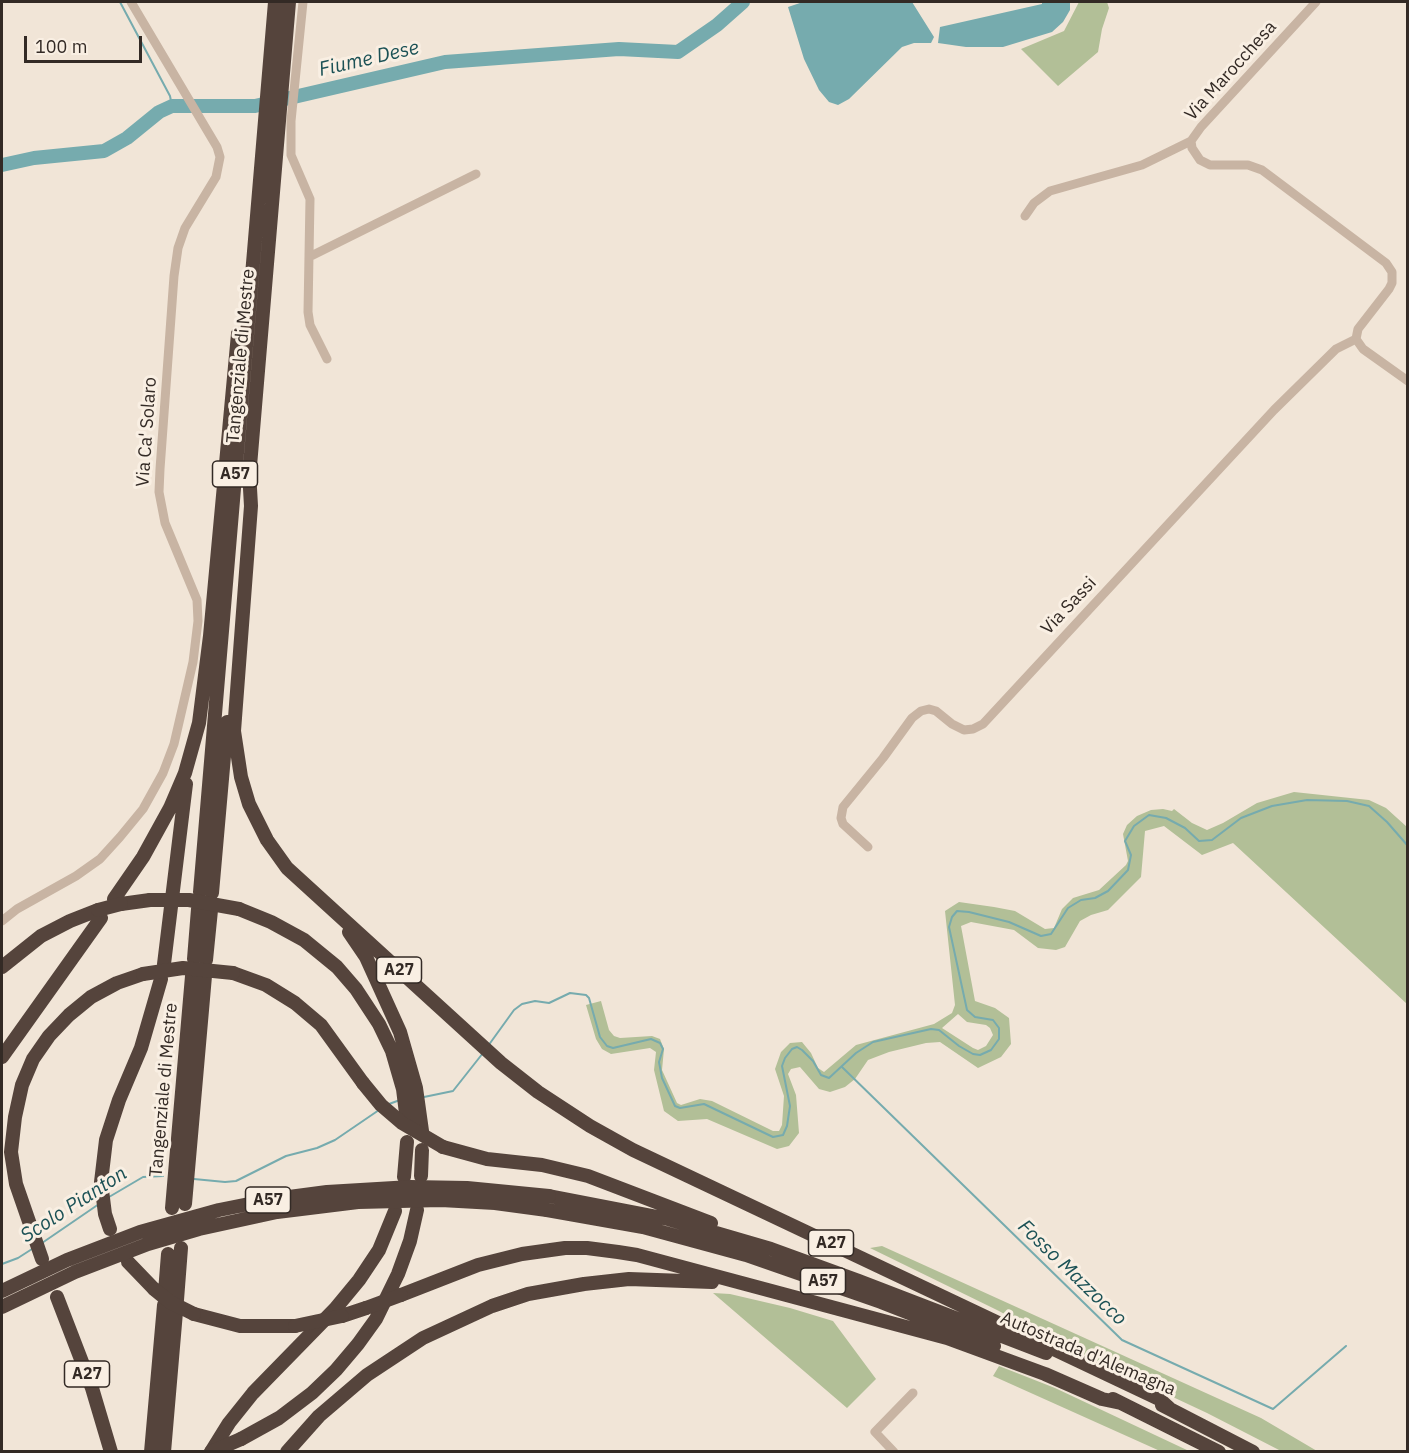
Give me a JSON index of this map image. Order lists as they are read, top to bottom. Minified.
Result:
{"streets":{"highway":["Tangenziale di Mestre","A57","A27","Autostrada d'Alemagna"],"street":["Via Marocchesa","Via Ca' Solaro","Via Sassi"]},"crossings":[["Tangenziale di Mestre","A57"],["A57","A27"],["A57","Autostrada d'Alemagna"],["A27","Autostrada d'Alemagna"]],"water":["Fiume Dese","Scolo Pianton","Fosso Mazzocco"],"scale_bar":"100 m"}
